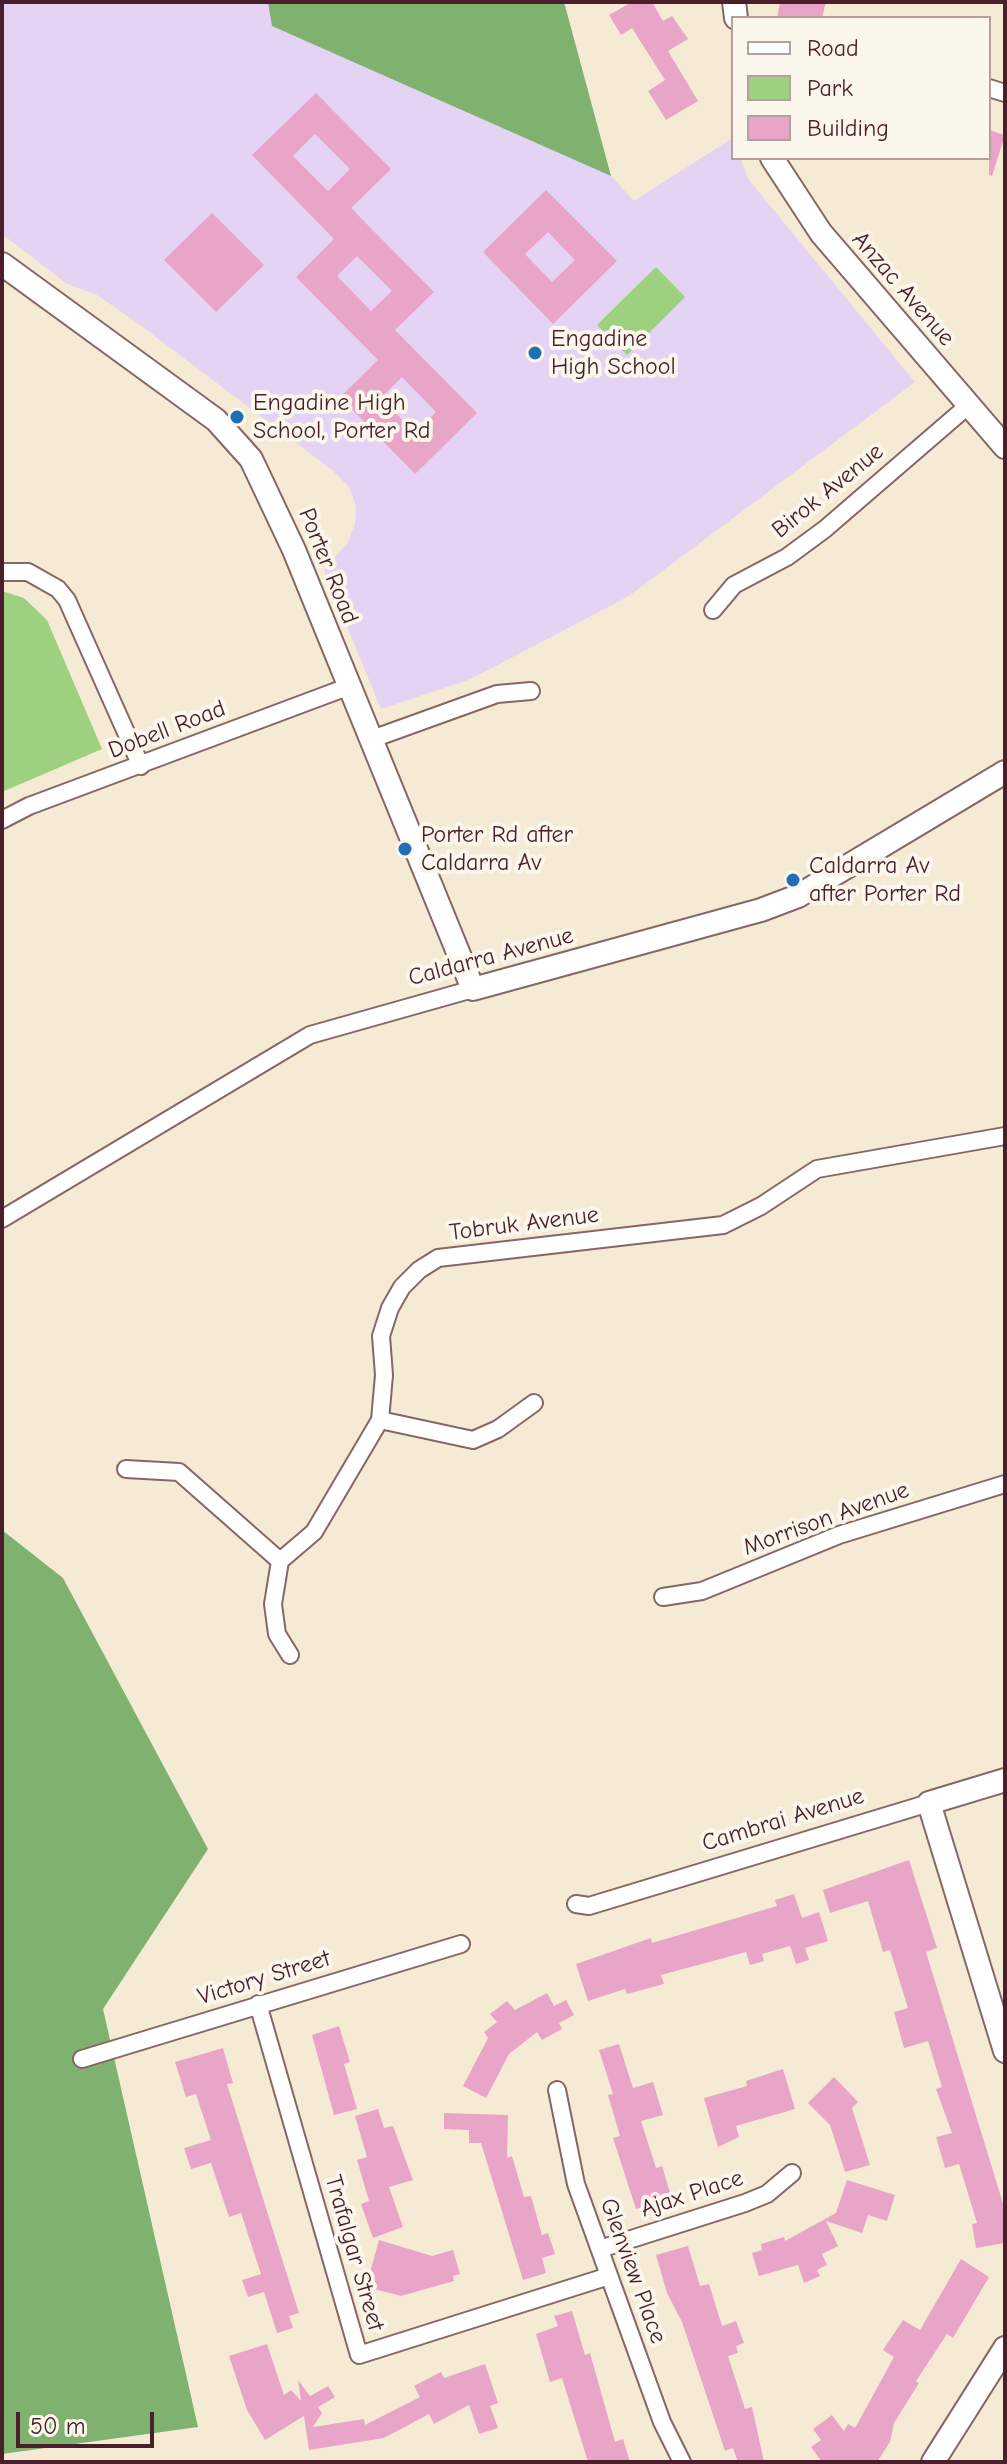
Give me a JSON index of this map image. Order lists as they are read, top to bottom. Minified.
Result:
{"streets":{"street":["Anzac Avenue","Birok Avenue","Porter Road","Dobell Road","Caldarra Avenue","Tobruk Avenue","Morrison Avenue","Cambrai Avenue","Victory Street","Ajax Place","Trafalgar Street","Glenview Place"]},"crossings":[["Anzac Avenue","Birok Avenue"],["Porter Road","Dobell Road"],["Porter Road","Caldarra Avenue"],["Victory Street","Trafalgar Street"],["Ajax Place","Glenview Place"],["Trafalgar Street","Glenview Place"]],"places":["Engadine High School","Engadine High School, Porter Rd","Porter Rd after Caldarra Av","Caldarra Av after Porter Rd"],"legend":["Road","Park","Building"],"scale_bar":"50 m"}
